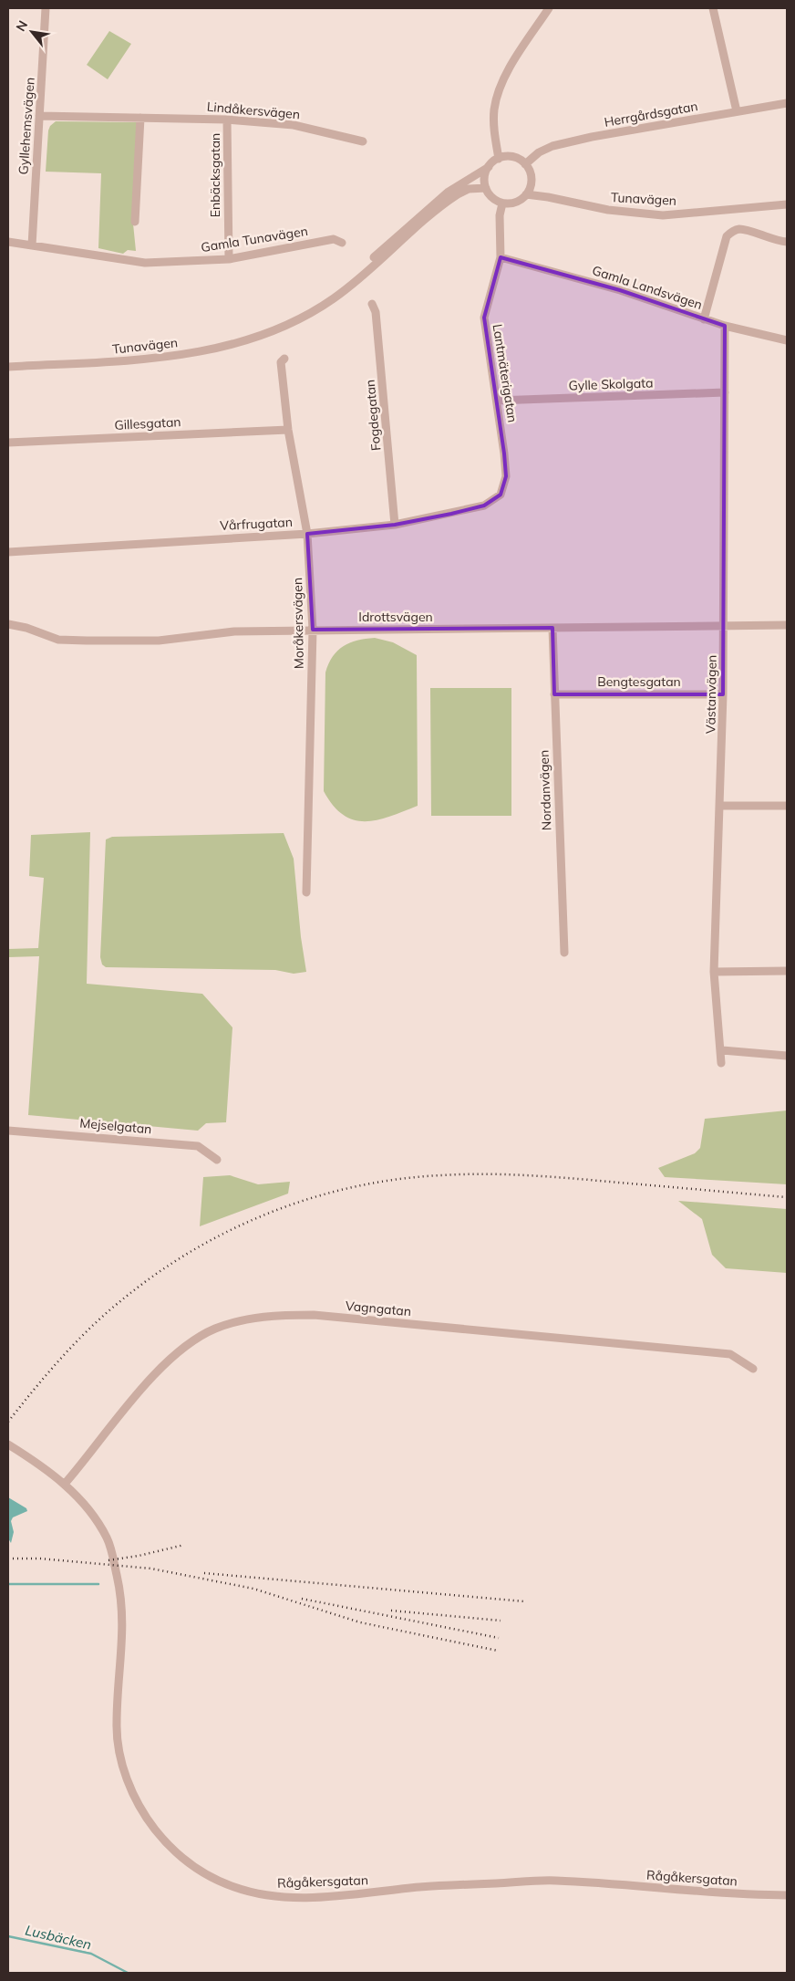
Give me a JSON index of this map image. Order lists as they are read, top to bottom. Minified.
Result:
{"streets":{"street":["Lindåkersvägen","Herrgårdsgatan","Gyllehemsvägen","Enbäcksgatan","Tunavägen","Gamla Tunavägen","Gamla Landsvägen","Lantmäterigatan","Gylle Skolgata","Fogdegatan","Gillesgatan","Vårfrugatan","Idrottsvägen","Moråkersvägen","Bengtesgatan","Västanvägen","Nordanvägen","Mejselgatan","Vagngatan","Rågåkersgatan"]},"crossings":[["Lindåkersvägen","Gyllehemsvägen"],["Lindåkersvägen","Enbäcksgatan"],["Herrgårdsgatan","Tunavägen"],["Herrgårdsgatan","Lantmäterigatan"],["Gyllehemsvägen","Gamla Tunavägen"],["Enbäcksgatan","Gamla Tunavägen"],["Tunavägen","Lantmäterigatan"],["Gamla Landsvägen","Lantmäterigatan"],["Gamla Landsvägen","Västanvägen"],["Lantmäterigatan","Gylle Skolgata"],["Lantmäterigatan","Vårfrugatan"],["Gylle Skolgata","Västanvägen"],["Fogdegatan","Vårfrugatan"],["Gillesgatan","Moråkersvägen"],["Vårfrugatan","Moråkersvägen"],["Idrottsvägen","Moråkersvägen"],["Idrottsvägen","Västanvägen"],["Idrottsvägen","Nordanvägen"],["Bengtesgatan","Västanvägen"],["Bengtesgatan","Nordanvägen"],["Vagngatan","Rågåkersgatan"]],"water":["Lusbäcken"],"north":"top left"}
